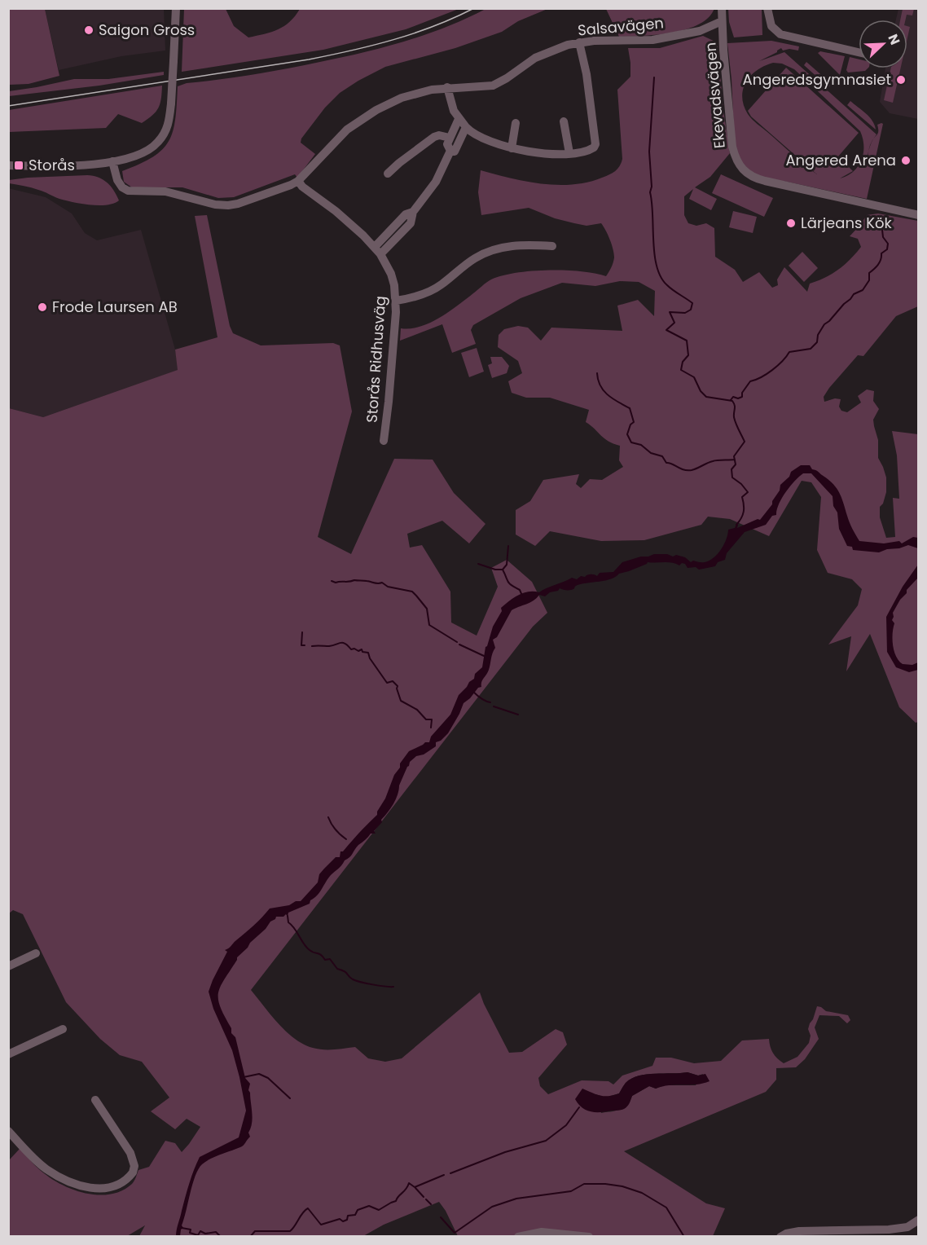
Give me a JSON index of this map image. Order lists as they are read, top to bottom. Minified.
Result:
{"streets":{"street":["Salsavägen","Ekevadsvägen","Storås Ridhusväg"]},"crossings":[["Salsavägen","Ekevadsvägen"],["Salsavägen","Storås Ridhusväg"]],"places":{"other":["Saigon Gross","Angeredsgymnasiet","Angered Arena","Lärjeans Kök","Frode Laursen AB"],"transit":["Storås"]},"north":"top right"}
